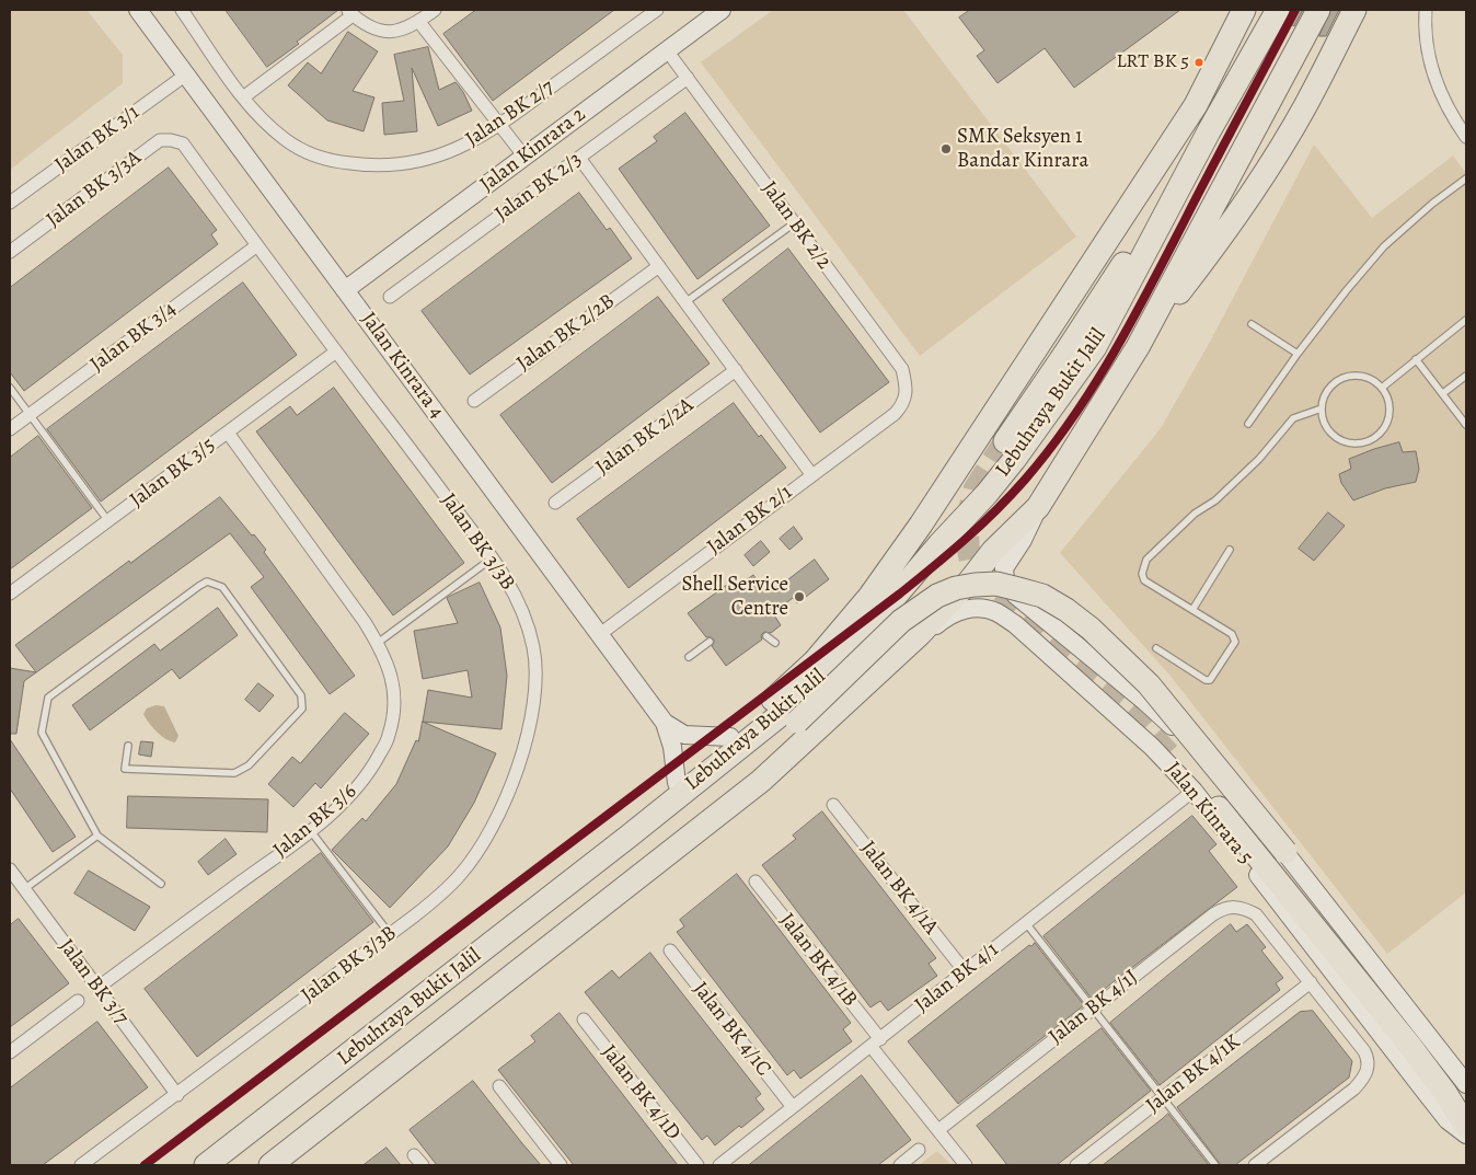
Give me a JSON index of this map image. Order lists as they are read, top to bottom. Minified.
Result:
{"streets":{"highway":["Lebuhraya Bukit Jalil"],"main road":["Jalan Kinrara 2","Jalan Kinrara 4","Jalan Kinrara 5"],"street":["Jalan BK 2/7","Jalan BK 3/1","Jalan BK 2/3","Jalan BK 3/3A","Jalan BK 2/2","Jalan BK 2/2B","Jalan BK 3/4","Jalan BK 2/2A","Jalan BK 3/5","Jalan BK 2/1","Jalan BK 3/3B","Jalan BK 3/6","Jalan BK 4/1A","Jalan BK 4/1B","Jalan BK 4/1","Jalan BK 3/7","Jalan BK 4/1J","Jalan BK 4/1C","Jalan BK 4/1K","Jalan BK 4/1D"]},"crossings":[["Jalan BK 3/1","Jalan Kinrara 4"],["Jalan Kinrara 2","Jalan BK 2/2"],["Jalan Kinrara 2","Jalan Kinrara 4"],["Jalan BK 2/3","Jalan BK 2/2"],["Jalan BK 3/3A","Jalan BK 3/3B"],["Jalan BK 2/2","Jalan BK 2/1"],["Jalan BK 3/4","Jalan BK 3/3B"],["Jalan Kinrara 4","Jalan BK 2/1"],["Lebuhraya Bukit Jalil","Jalan Kinrara 5"],["Jalan BK 3/5","Jalan BK 3/3B"],["Jalan BK 3/5","Jalan BK 3/6"],["Jalan BK 3/3B","Jalan BK 3/7"],["Jalan Kinrara 5","Jalan BK 4/1"],["Jalan BK 3/6","Jalan BK 3/7"],["Jalan BK 4/1A","Jalan BK 4/1"],["Jalan BK 4/1B","Jalan BK 4/1"],["Jalan BK 4/1B","Jalan BK 4/1J"],["Jalan BK 4/1","Jalan BK 4/1C"],["Jalan BK 4/1J","Jalan BK 4/1K"]],"places":["LRT BK 5","SMK Seksyen 1 Bandar Kinrara","Shell Service Centre"]}
